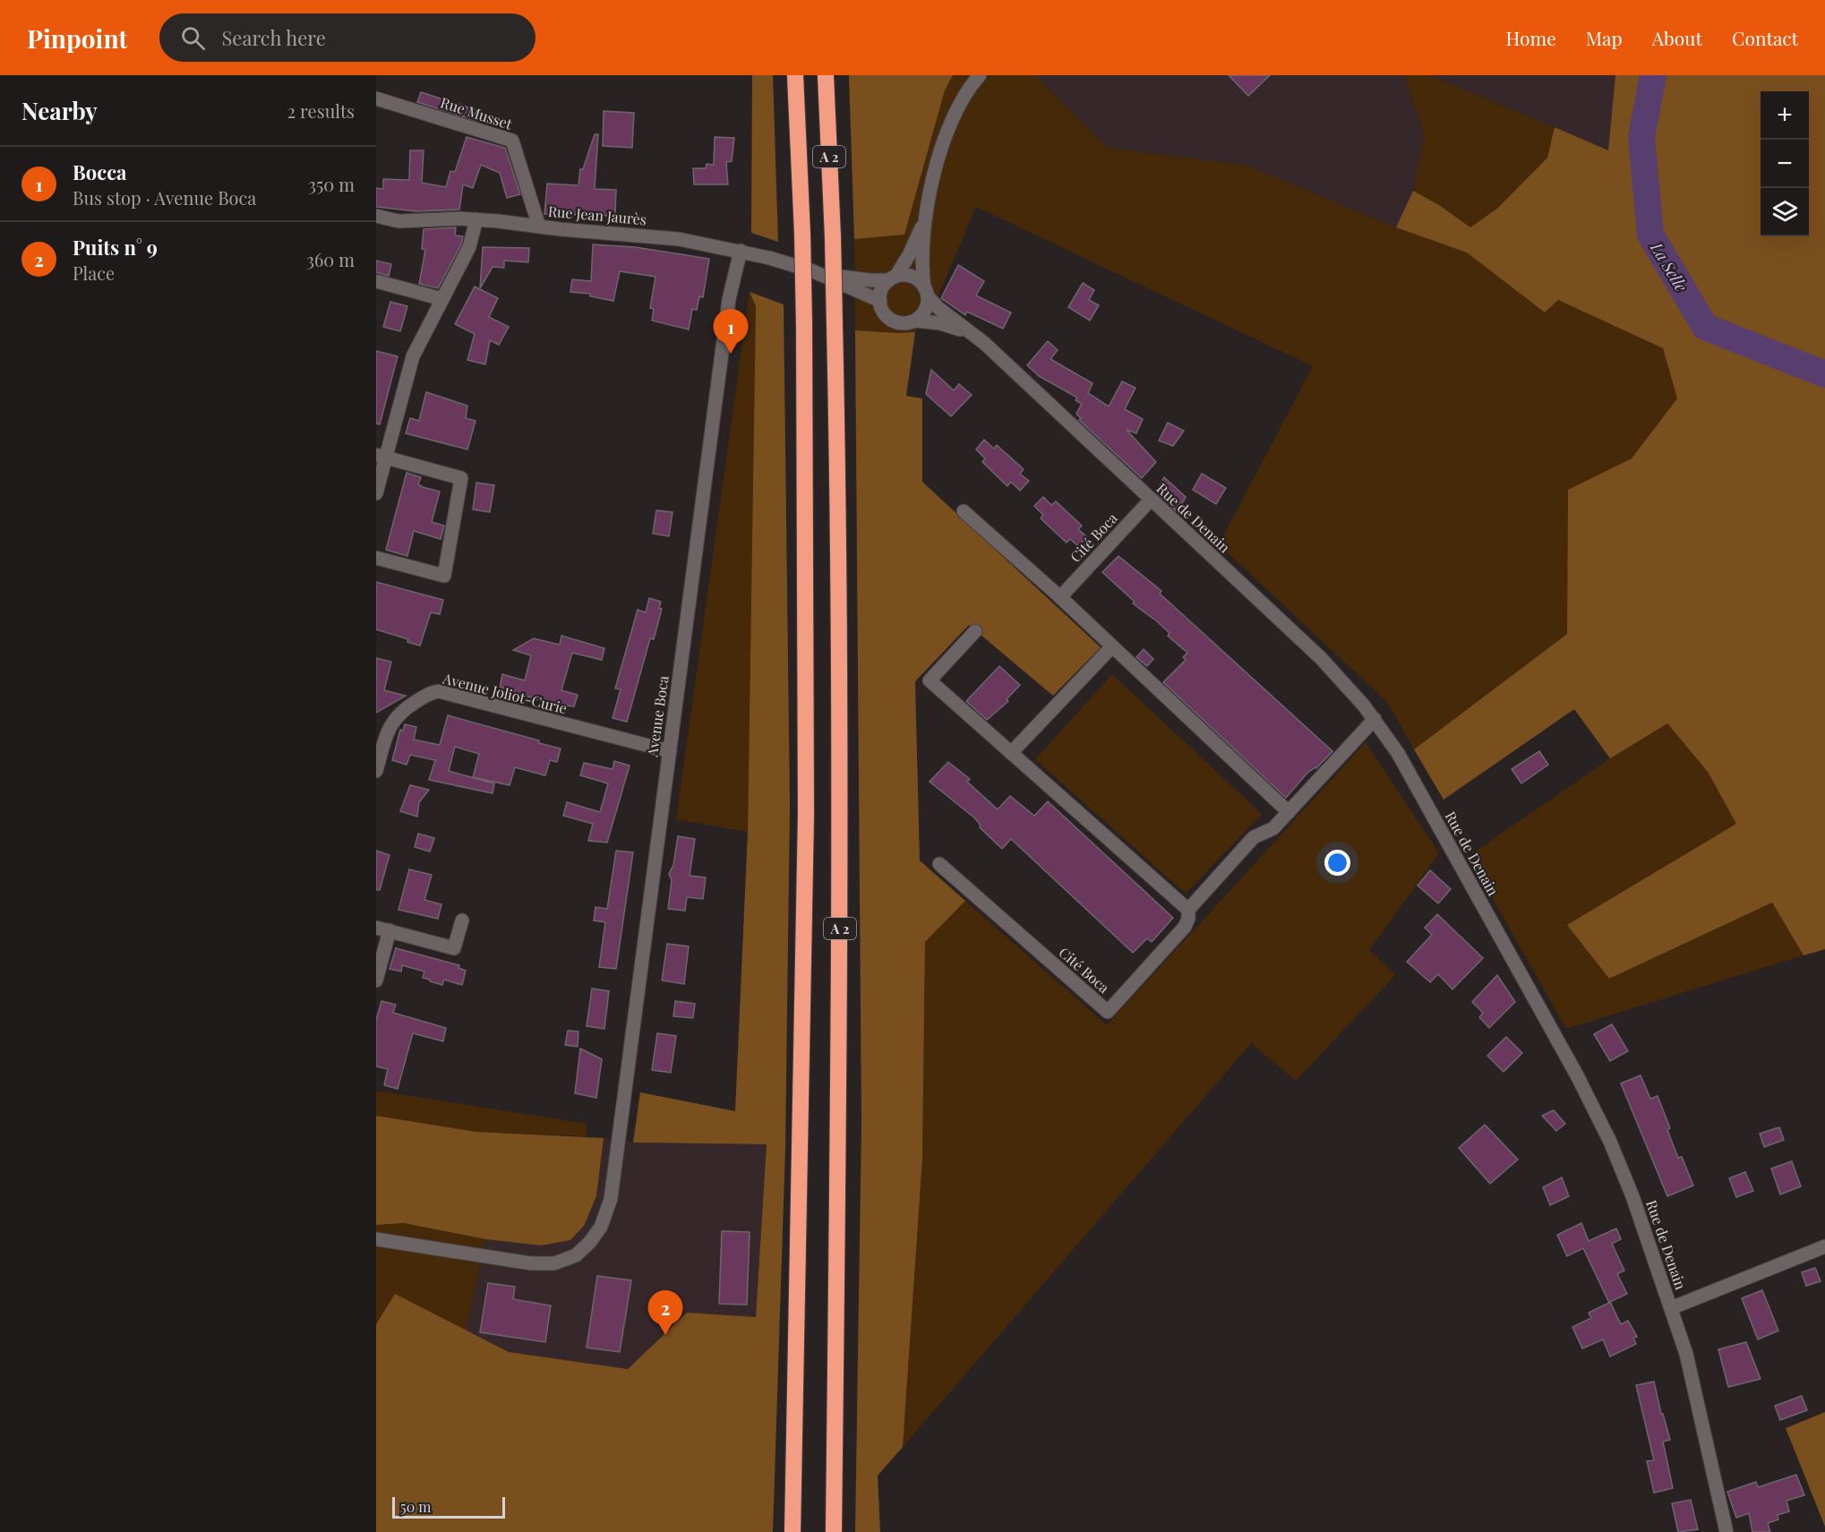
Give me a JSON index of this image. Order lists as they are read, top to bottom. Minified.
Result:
{"streets":{"highway":["A 2"],"street":["Rue Musset","Rue Jean Jaurès","Rue de Denain","Cité Boca","Avenue Joliot-Curie","Avenue Boca"]},"crossings":[["Rue Musset","Rue Jean Jaurès"],["Rue Jean Jaurès","Rue de Denain"],["Rue Jean Jaurès","Avenue Boca"],["Rue de Denain","Cité Boca"],["Avenue Joliot-Curie","Avenue Boca"]],"water":["La Selle"],"scale_bar":"50 m","page":{"header":"Pinpoint","search":"Search here","nav":["Home","Map","About","Contact"],"heading":["Nearby","2 results"],"map_buttons":["+","−"],"list":[{"mark":"1","name":"Bocca","note":"Bus stop · Avenue Boca","value":"350 m"},{"mark":"2","name":"Puits n° 9","note":"Place","value":"360 m"}],"pins":["1","2"],"scale":"50 m"}}
